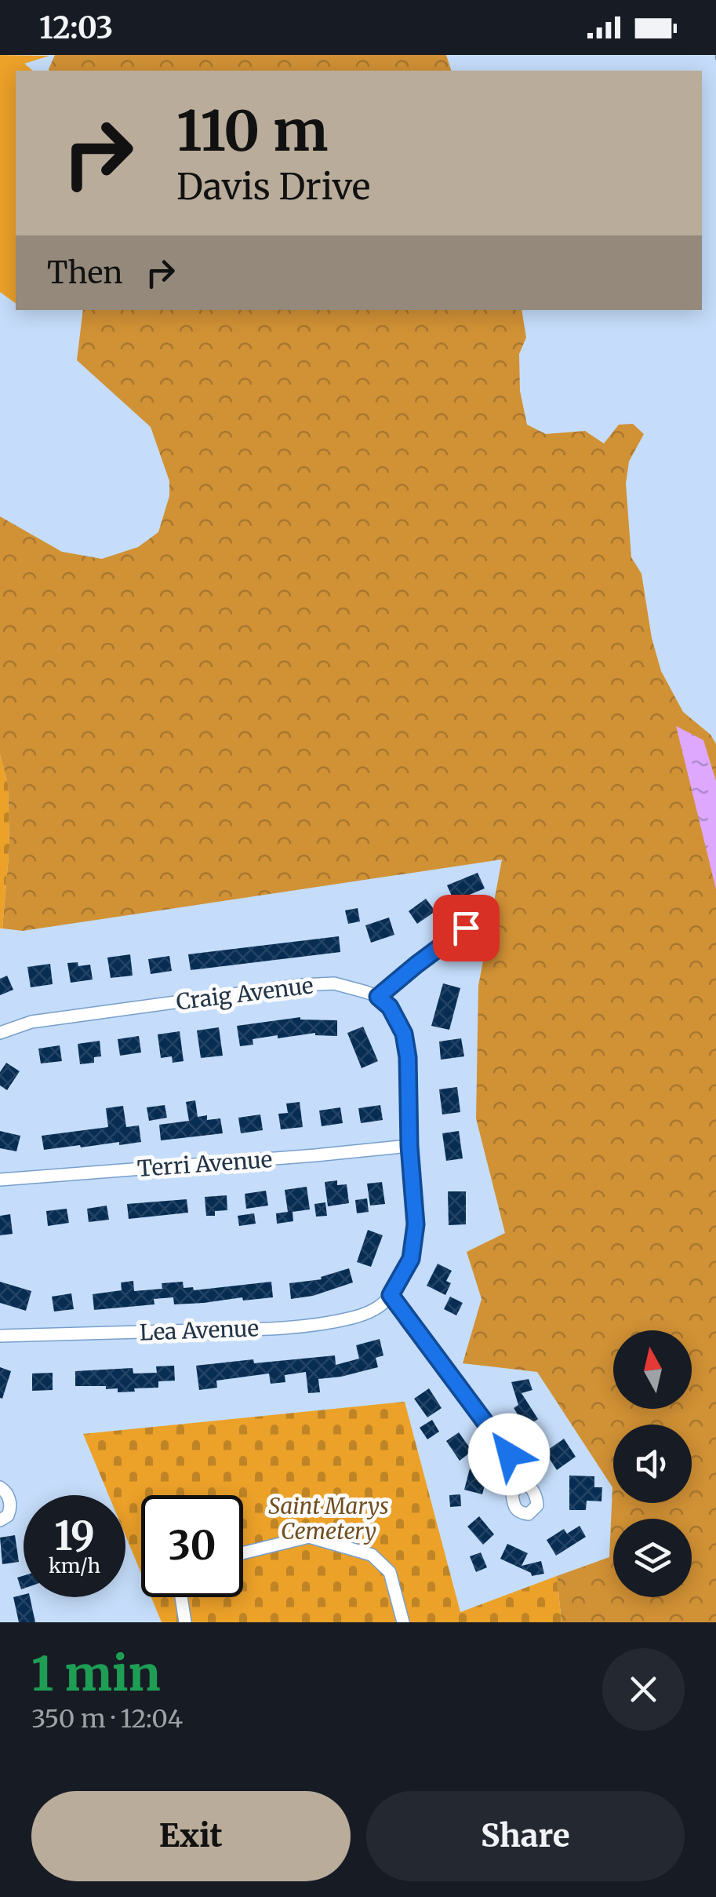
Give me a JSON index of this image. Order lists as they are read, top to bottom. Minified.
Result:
{"streets":{"street":["Craig Avenue","Terri Avenue","Lea Avenue"]},"parks":["Saint Marys Cemetery"],"north":"top","page":{"status":"12:03","turn":["110 m","Davis Drive"],"then":"Then","speed":"19 km/h","limit":"30","heading":["1 min","350 m · 12:04"],"buttons":["Exit","Share"]}}
